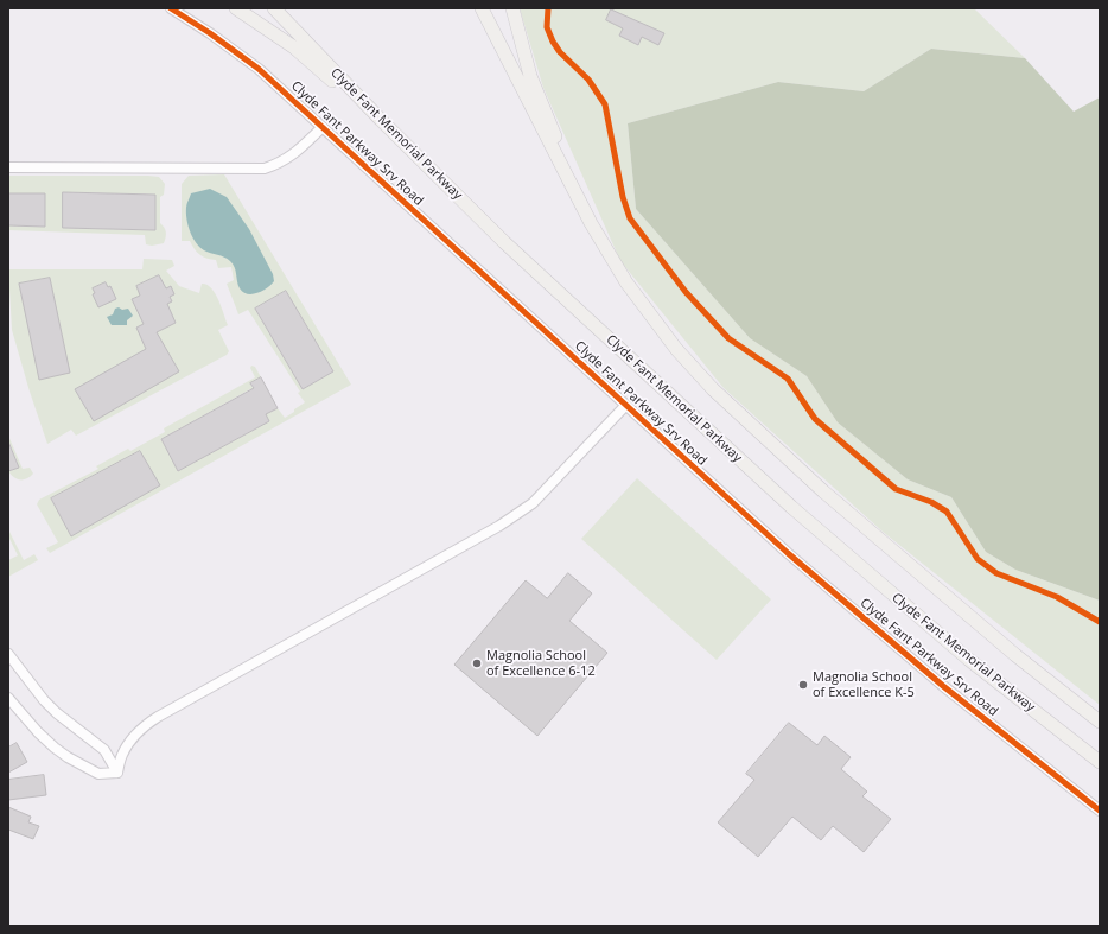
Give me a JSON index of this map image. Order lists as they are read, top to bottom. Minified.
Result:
{"streets":{"main road":["Clyde Fant Memorial Parkway"],"street":["Clyde Fant Parkway Srv Road"]},"places":["Magnolia School of Excellence 6-12","Magnolia School of Excellence K-5"]}
